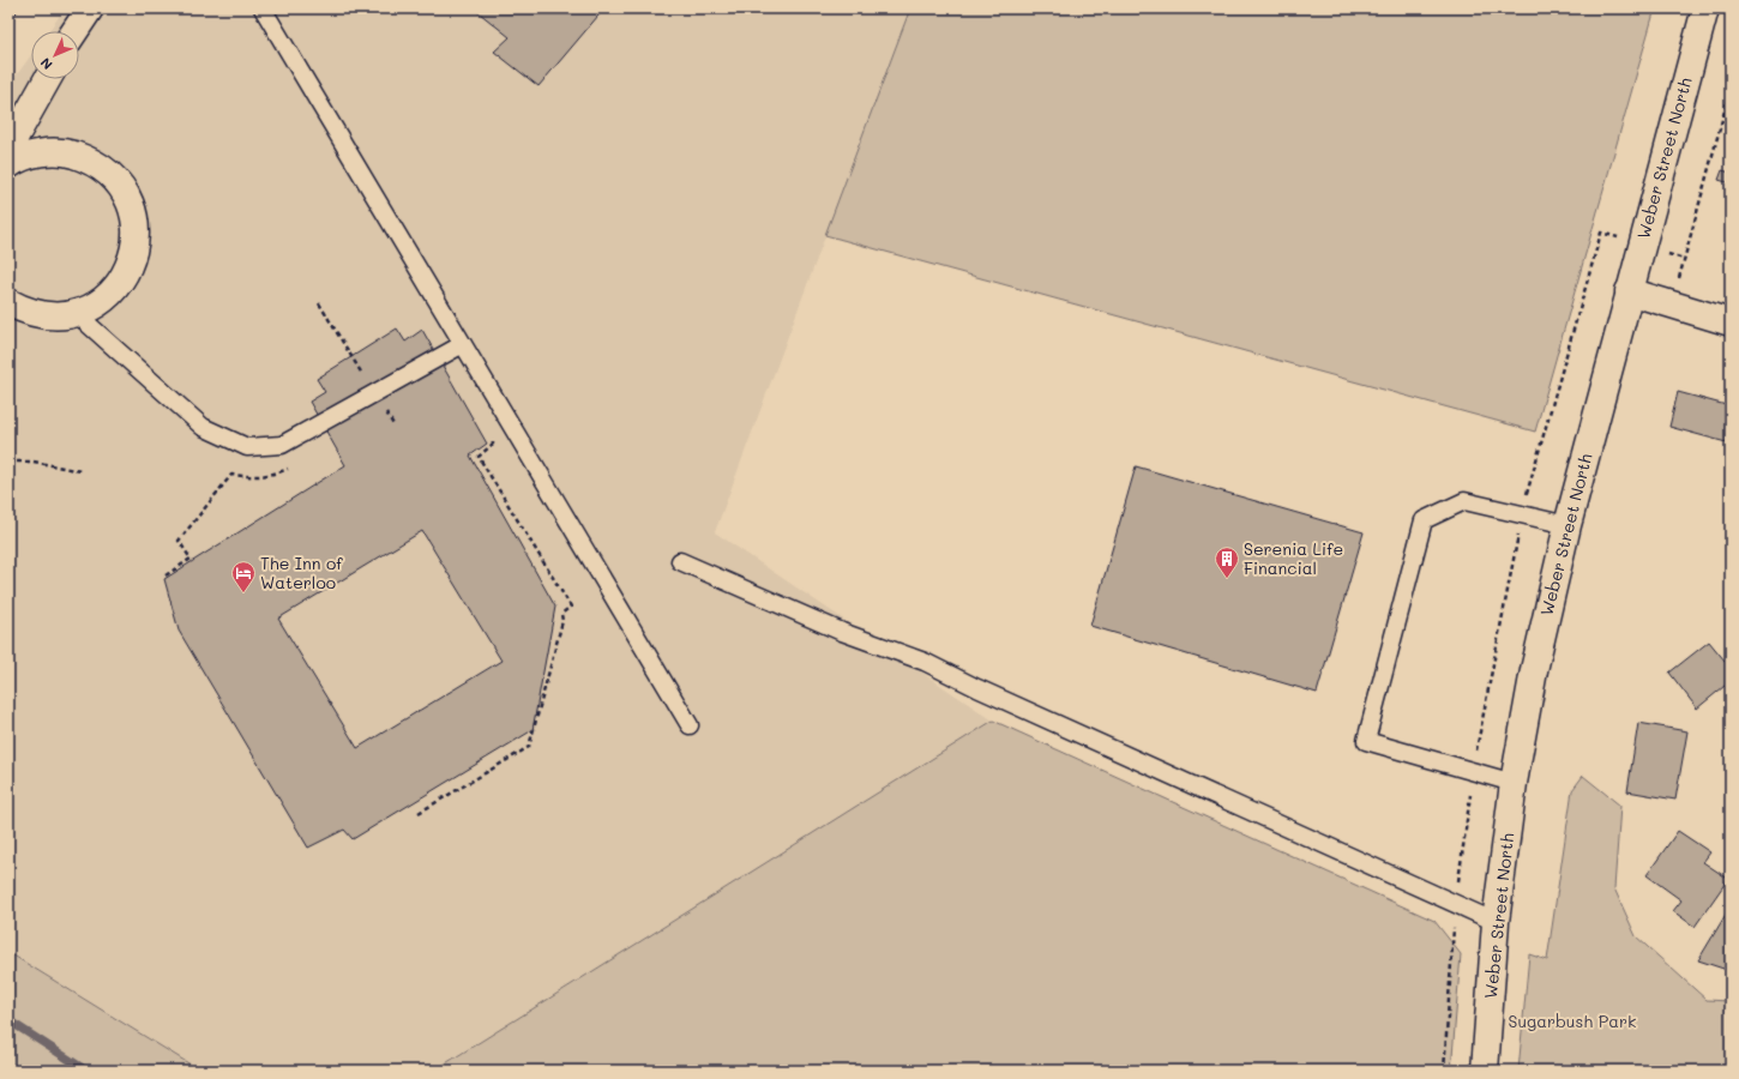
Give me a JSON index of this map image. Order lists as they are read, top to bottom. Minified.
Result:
{"streets":{"main road":["Weber Street North"]},"parks":["Sugarbush Park"],"places":{"building":["Serenia Life Financial"],"hotel":["The Inn of Waterloo"]},"north":"bottom left"}
